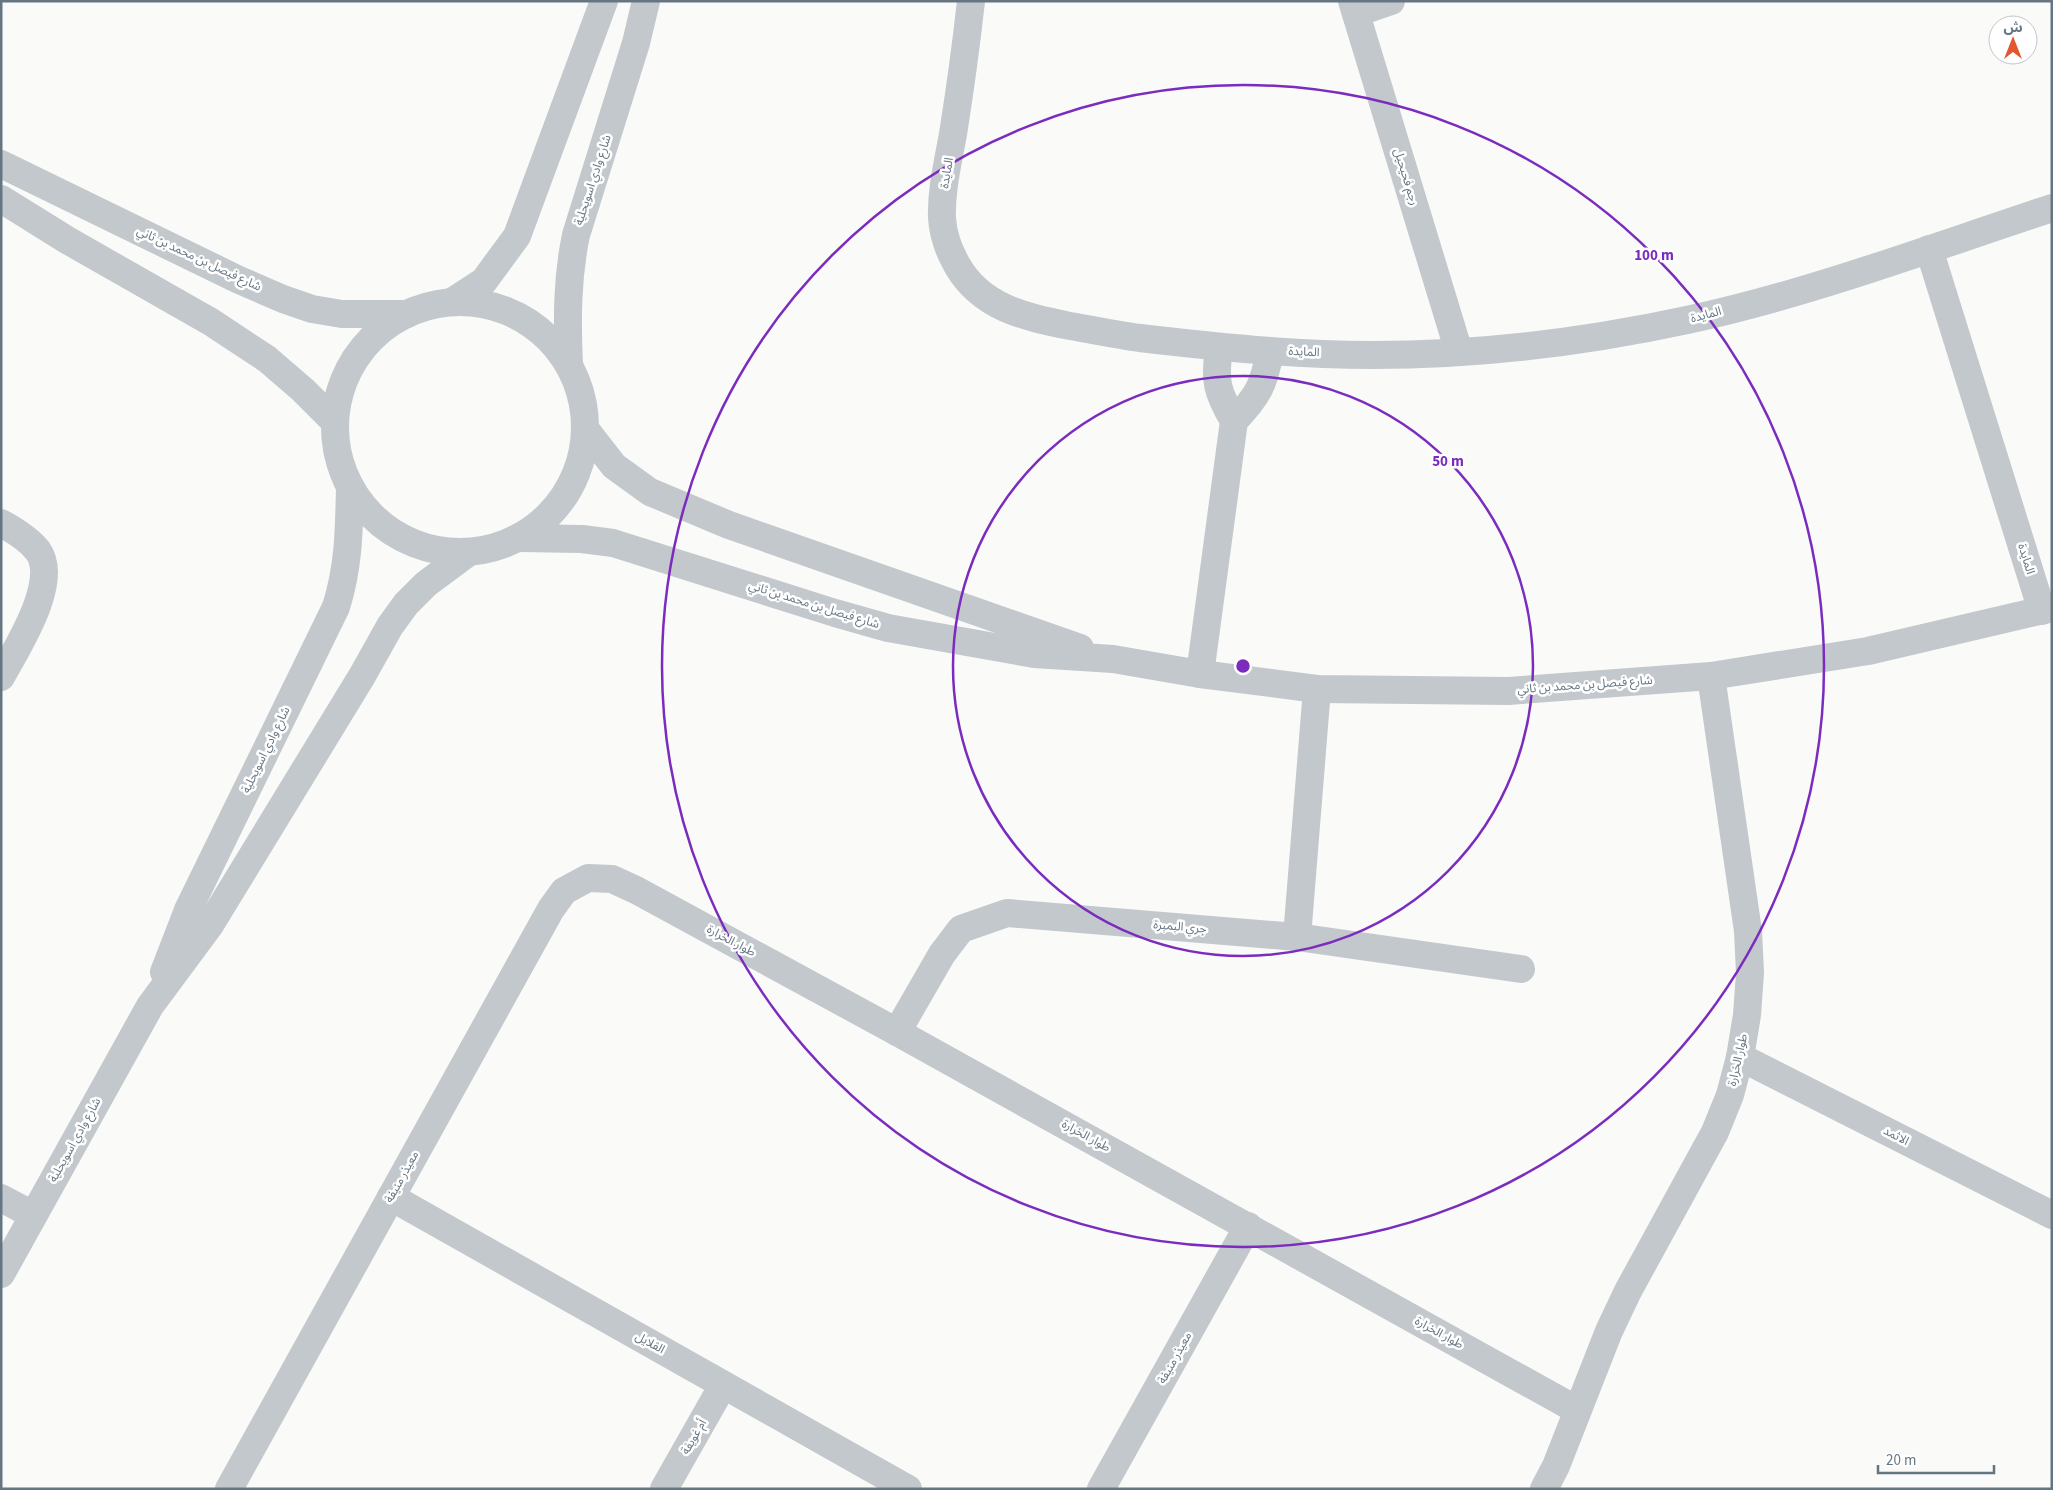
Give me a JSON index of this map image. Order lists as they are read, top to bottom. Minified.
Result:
{"streets":{"street":["المايدة","رجم فحيحيل","شارع وادي اسويحلية","شارع فيصل بن محمد بن ثاني","جري البمبرة","طوار الخرارة","الاثمد","معيذر منيفة","القلايل","أم غويفة"]},"crossings":[["المايدة","رجم فحيحيل"],["المايدة","شارع فيصل بن محمد بن ثاني"],["شارع فيصل بن محمد بن ثاني","طوار الخرارة"],["جري البمبرة","طوار الخرارة"],["طوار الخرارة","الاثمد"],["طوار الخرارة","معيذر منيفة"],["معيذر منيفة","القلايل"],["القلايل","أم غويفة"]],"scale_bar":"20 m","north":"top","rings":["100 m","50 m"]}
